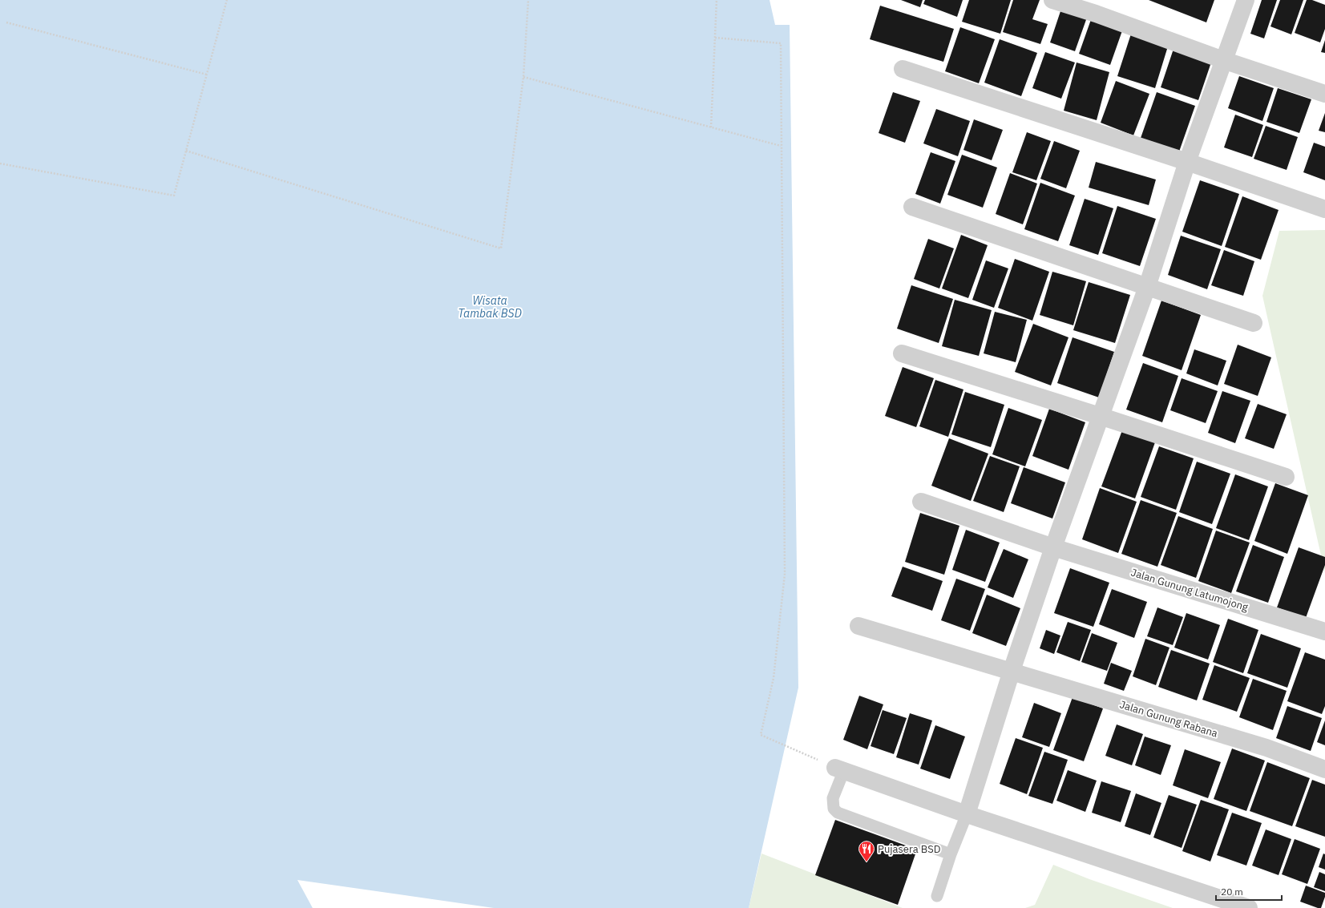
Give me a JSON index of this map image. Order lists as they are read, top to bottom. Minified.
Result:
{"streets":{"street":["Jalan Gunung Latumojong","Jalan Gunung Rabana"]},"water":["Wisata Tambak BSD"],"places":{"restaurant":["Pujasera BSD"]},"scale_bar":"20 m"}
